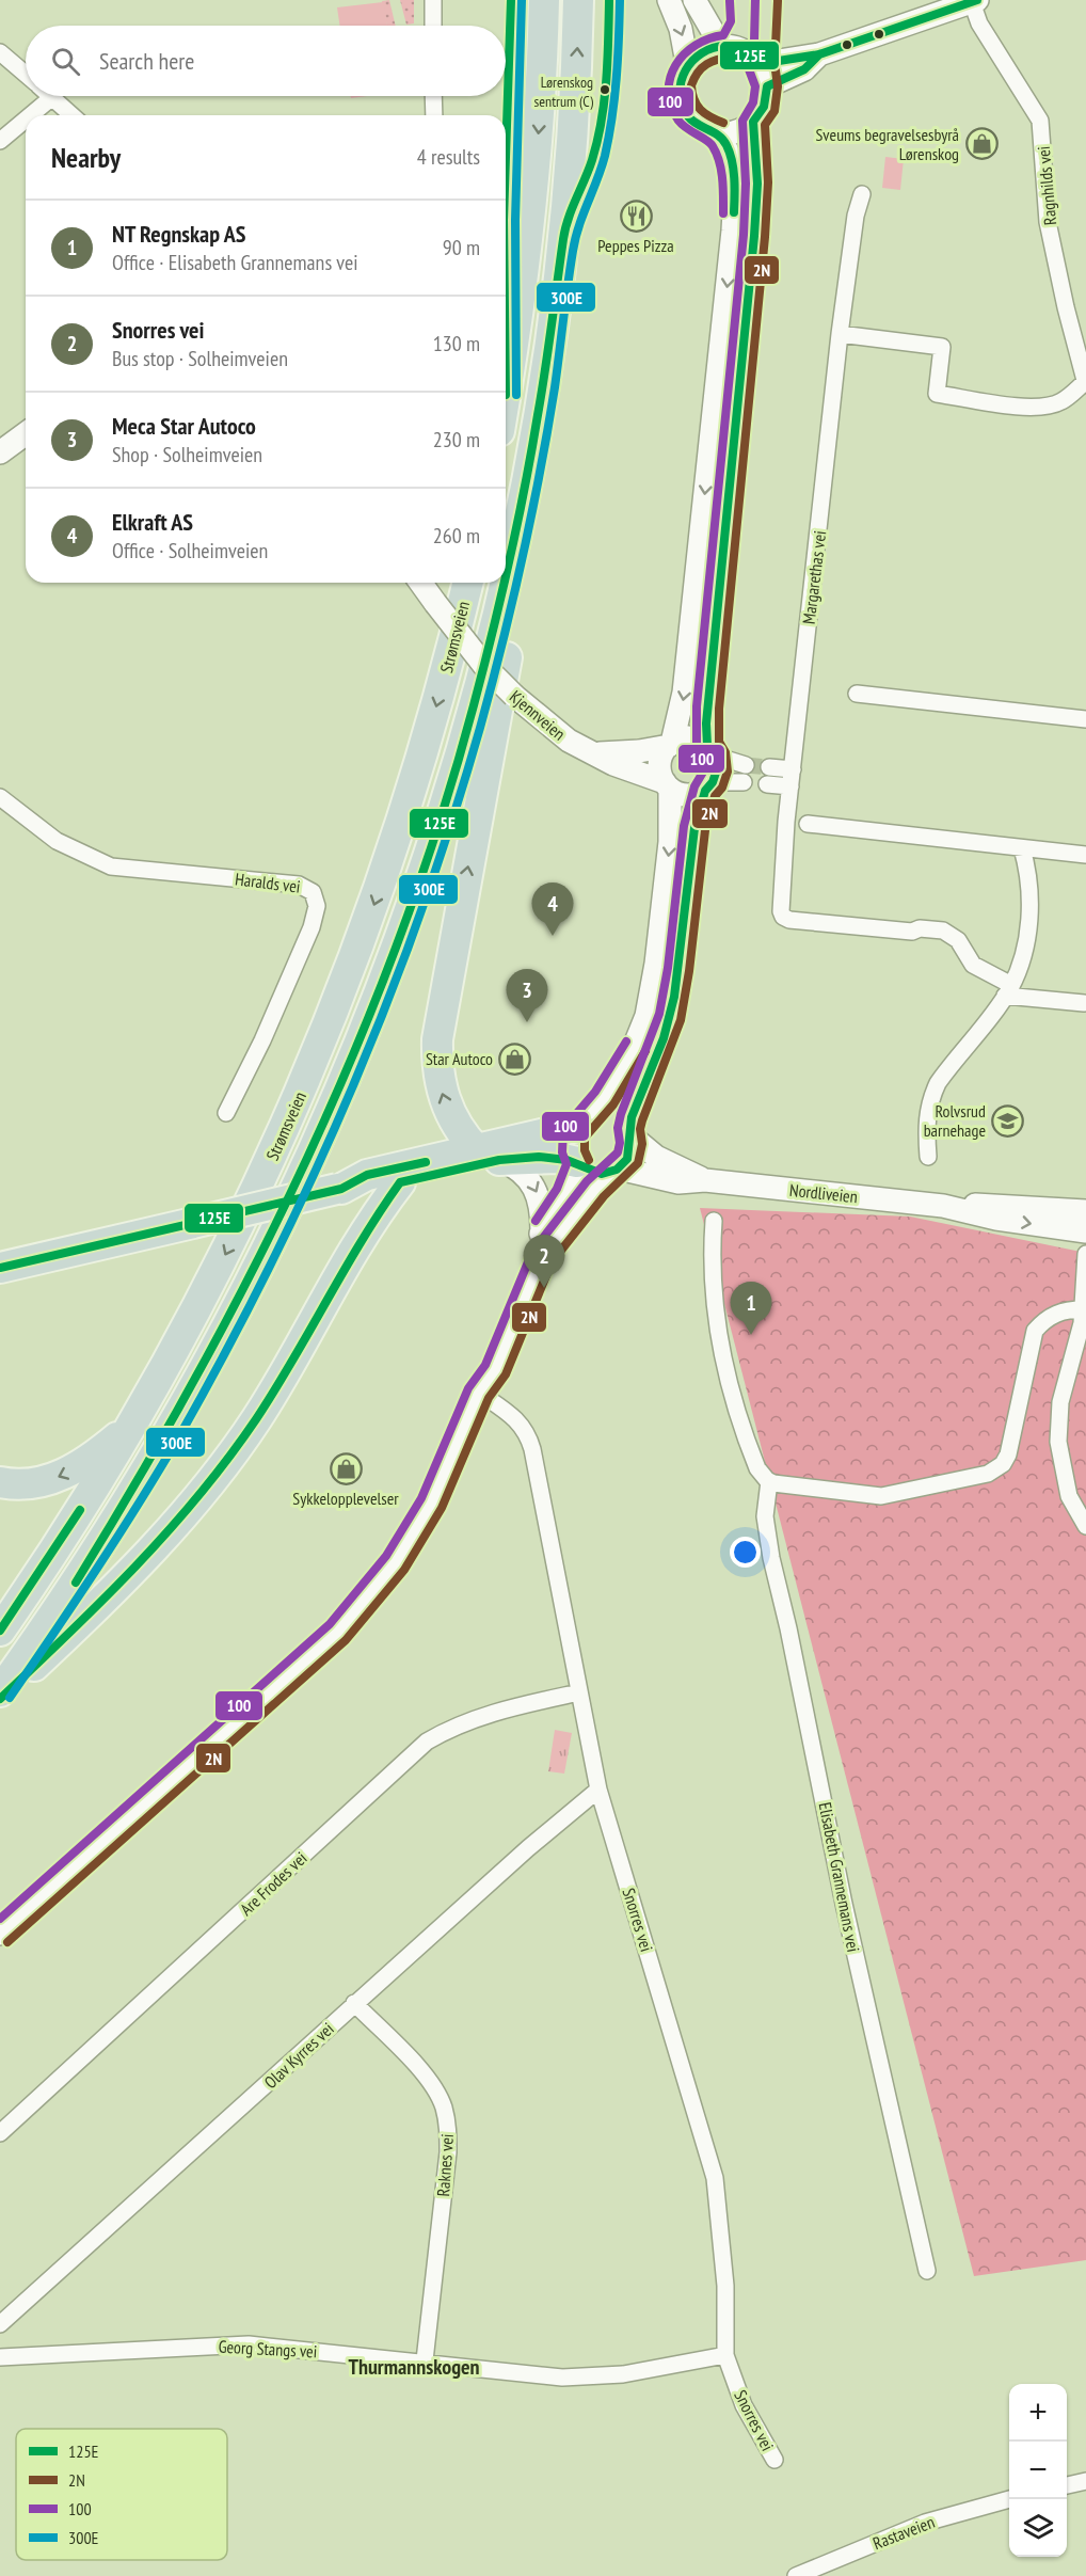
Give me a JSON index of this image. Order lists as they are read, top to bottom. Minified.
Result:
{"streets":{"highway":["Strømsveien"],"main road":["Kjennveien","Nordliveien"],"street":["Ragnhilds vei","Margarethas vei","Haralds vei","Elisabeth Grannemans vei","Are Frodes vei","Snorres vei","Olav Kyrres vei","Raknes vei","Georg Stangs vei","Rastaveien"]},"crossings":[["Are Frodes vei","Snorres vei"],["Snorres vei","Olav Kyrres vei"],["Snorres vei","Georg Stangs vei"],["Olav Kyrres vei","Raknes vei"],["Raknes vei","Georg Stangs vei"]],"districts":["Thurmannskogen"],"places":{"other":["Lørenskog sentrum (C)"],"shop":["Sveums begravelsesbyrå Lørenskog","Star Autoco","Sykkelopplevelser"],"restaurant":["Peppes Pizza"],"school or university":["Rolvsrud barnehage"]},"lines":["transit line 125E","transit line 100","transit line 300E","transit line 2N"],"legend":["125E","2N","100","300E"],"page":{"search":"Search here","heading":["Nearby","4 results"],"list":[{"mark":"1","name":"NT Regnskap AS","note":"Office · Elisabeth Grannemans vei","value":"90 m"},{"mark":"2","name":"Snorres vei","note":"Bus stop · Solheimveien","value":"130 m"},{"mark":"3","name":"Meca Star Autoco","note":"Shop · Solheimveien","value":"230 m"},{"mark":"4","name":"Elkraft AS","note":"Office · Solheimveien","value":"260 m"}],"pins":["4","3","2","1"],"map_buttons":["+","−"]}}
